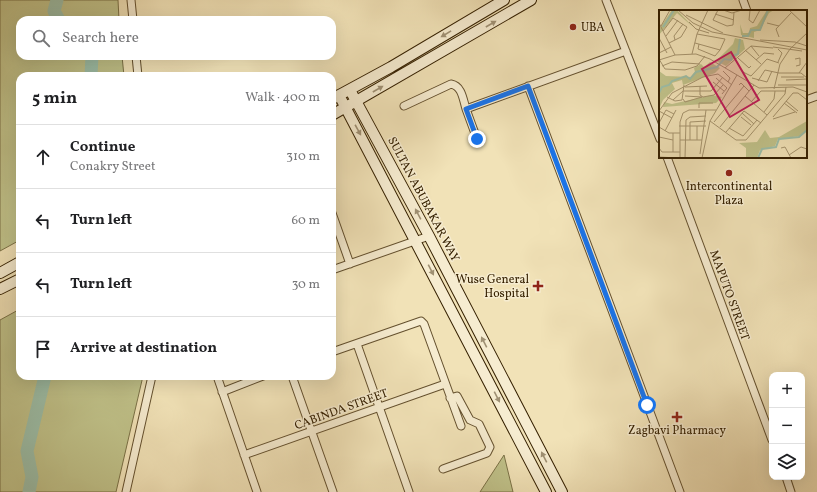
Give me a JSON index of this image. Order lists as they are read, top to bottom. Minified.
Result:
{"streets":{"main road":["SULTAN ABUBAKAR WAY"],"street":["MAPUTO STREET","CABINDA STREET"]},"places":{"other":["UBA","Intercontinental Plaza"],"health":["Wuse General Hospital","Zagbavi Pharmacy"]},"page":{"search":"Search here","heading":["5 min","Walk · 400 m"],"list":[["Continue","Conakry Street","310 m"],["Turn left","60 m"],["Turn left","30 m"],"Arrive at destination"],"map_buttons":["+","−"]}}
